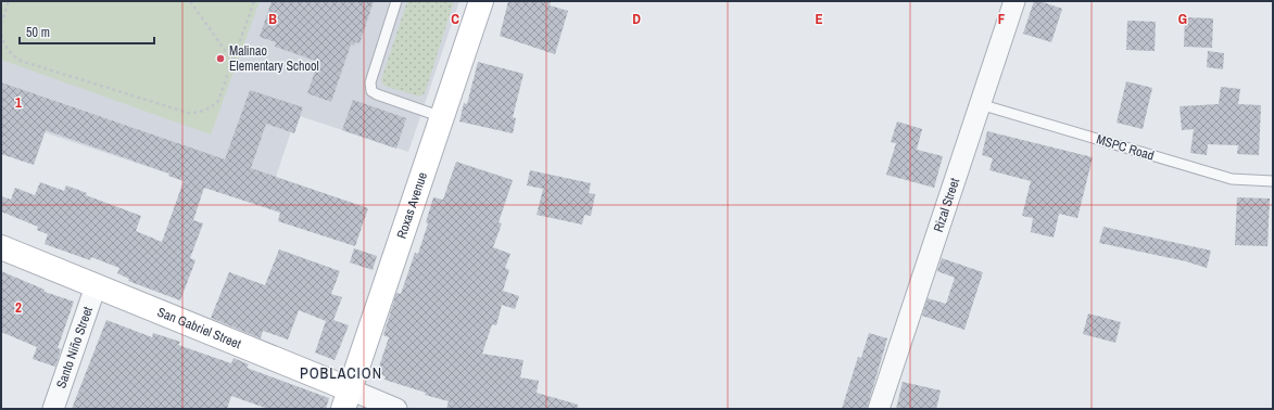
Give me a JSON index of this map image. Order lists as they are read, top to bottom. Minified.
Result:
{"streets":{"main road":["Roxas Avenue","San Gabriel Street"],"street":["Rizal Street","Santo Niño Street"],"lane":["MSPC Road"]},"crossings":[["MSPC Road","Rizal Street"],["Roxas Avenue","San Gabriel Street"],["San Gabriel Street","Santo Niño Street"]],"districts":["POBLACION"],"places":["Malinao Elementary School"],"scale_bar":"50 m","grid":{"columns":["B","C","D","E","F","G"],"rows":["1","2"]}}
